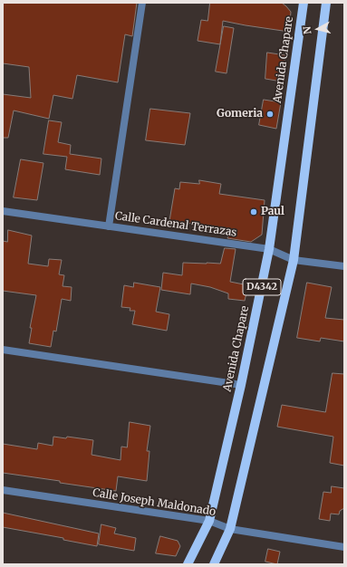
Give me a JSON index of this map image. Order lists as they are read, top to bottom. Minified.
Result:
{"streets":{"main road":["Avenida Chapare","D4342"],"street":["Calle Cardenal Terrazas","Calle Joseph Maldonado"]},"crossings":[["Avenida Chapare","Calle Cardenal Terrazas"],["Avenida Chapare","Calle Joseph Maldonado"],["Calle Cardenal Terrazas","D4342"],["D4342","Calle Joseph Maldonado"]],"places":["Gomeria","Paul"],"north":"left"}
